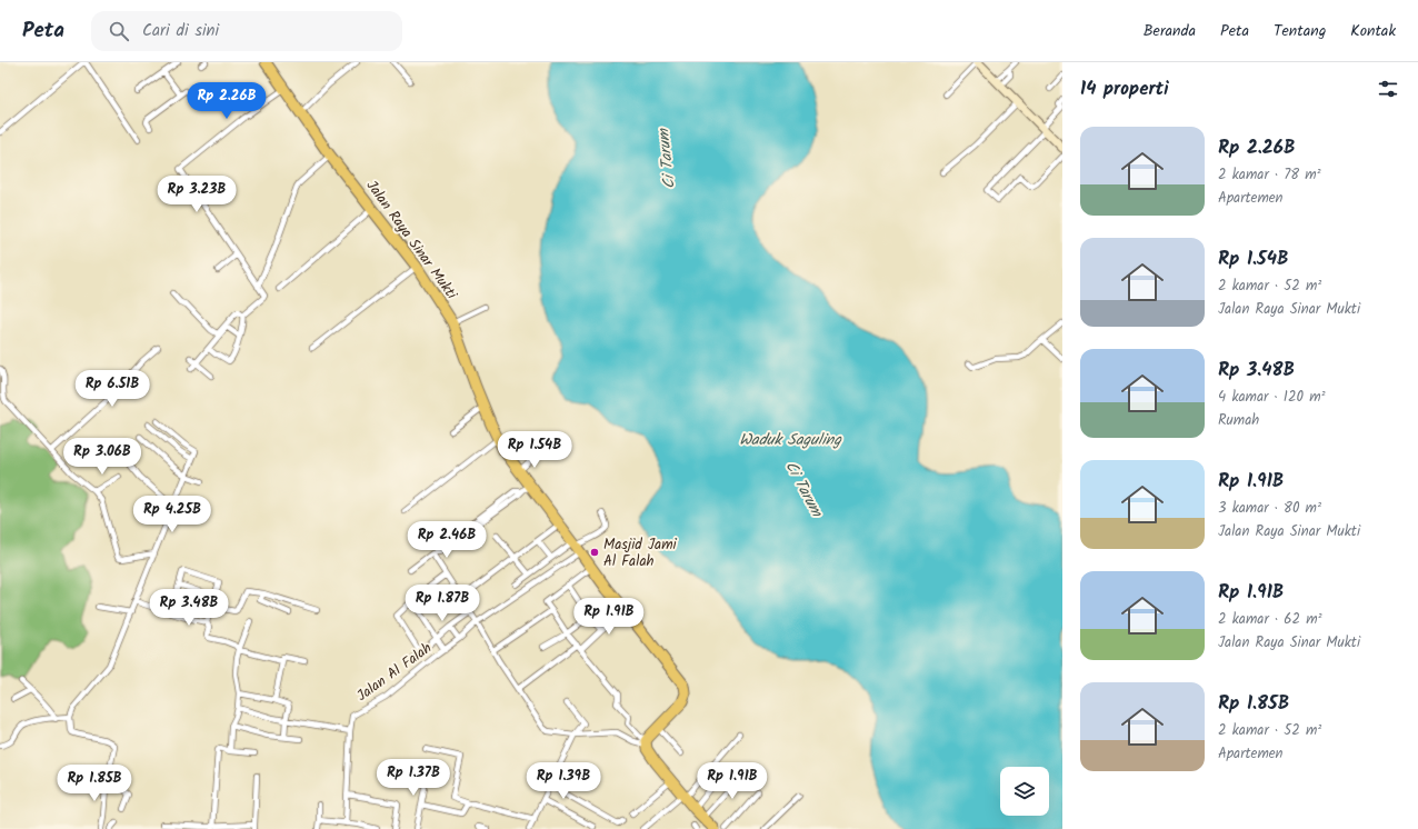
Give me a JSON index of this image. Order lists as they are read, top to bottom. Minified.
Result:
{"streets":{"highway":["Jalan Raya Sinar Mukti"],"street":["Jalan Al Falah"]},"crossings":[["Jalan Raya Sinar Mukti","Jalan Al Falah"]],"water":["Ci Tarum","Waduk Saguling"],"places":["Masjid Jami Al Falah"],"page":{"header":"Peta","search":"Cari di sini","nav":["Beranda","Peta","Tentang","Kontak"],"heading":"14 properti","price":["Rp 2.26B","Rp 3.23B","Rp 6.51B","Rp 1.54B","Rp 3.06B","Rp 4.25B","Rp 2.46B","Rp 1.87B","Rp 3.48B","Rp 1.91B","Rp 1.37B","Rp 1.39B","Rp 1.91B","Rp 1.85B"],"list":[{"name":"Rp 2.26B","note":"2 kamar · 78 m² · Apartemen"},{"name":"Rp 1.54B","note":"2 kamar · 52 m² · Jalan Raya Sinar Mukti"},{"name":"Rp 3.48B","note":"4 kamar · 120 m² · Rumah"},{"name":"Rp 1.91B","note":"3 kamar · 80 m² · Jalan Raya Sinar Mukti"},{"name":"Rp 1.91B","note":"2 kamar · 62 m² · Jalan Raya Sinar Mukti"},{"name":"Rp 1.85B","note":"2 kamar · 52 m² · Apartemen"}]}}
